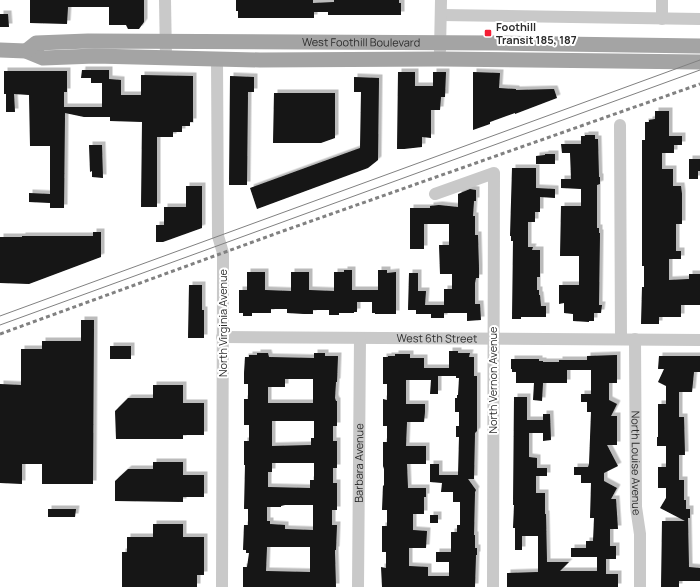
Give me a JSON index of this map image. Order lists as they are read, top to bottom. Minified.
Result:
{"streets":{"main road":["West Foothill Boulevard"],"street":["North Virginia Avenue","West 6th Street","North Vernon Avenue","Barbara Avenue","North Louise Avenue"]},"crossings":[["West Foothill Boulevard","North Virginia Avenue"],["North Virginia Avenue","West 6th Street"],["West 6th Street","North Vernon Avenue"],["West 6th Street","Barbara Avenue"],["West 6th Street","North Louise Avenue"]],"places":{"transit":["Foothill Transit 185, 187"]}}
